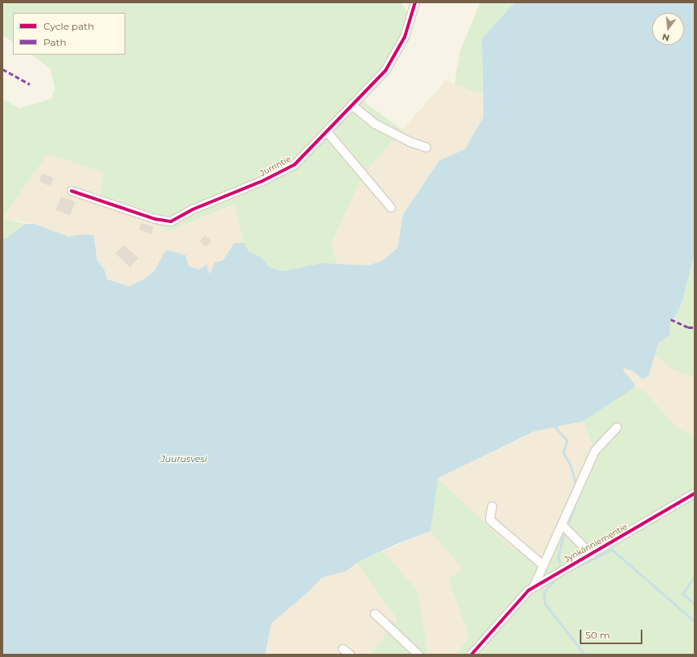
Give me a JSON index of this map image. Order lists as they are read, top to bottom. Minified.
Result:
{"streets":{"street":["Jurrintie","Jynkänniementie"]},"water":["Juurusvesi"],"legend":["Cycle path","Path"],"scale_bar":"50 m","north":"bottom"}
